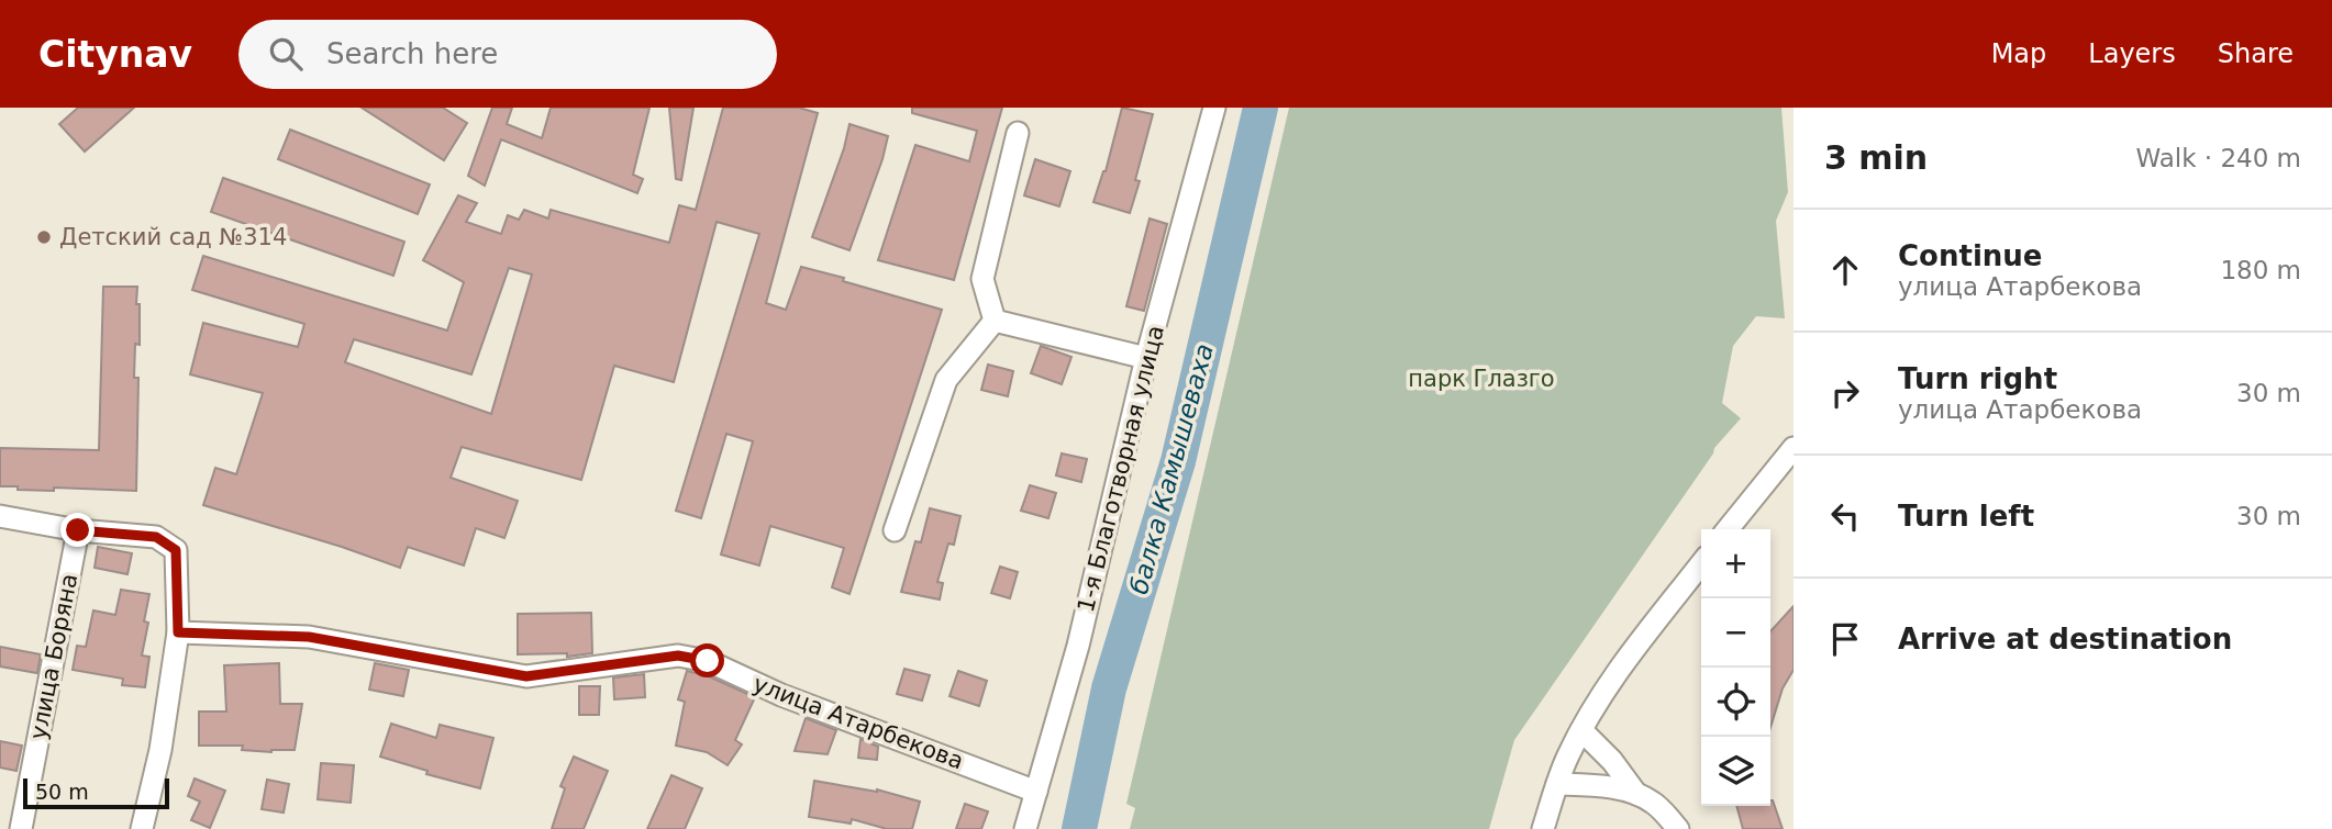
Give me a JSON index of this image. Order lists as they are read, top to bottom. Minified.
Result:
{"streets":{"street":["1-я Благотворная улица","улица Боряна","улица Атарбекова"]},"crossings":[["1-я Благотворная улица","улица Атарбекова"]],"water":["балка Камышеваха"],"parks":["парк Глазго"],"places":["Детский сад №314"],"scale_bar":"50 m","page":{"header":"Citynav","search":"Search here","nav":["Map","Layers","Share"],"heading":["3 min","Walk · 240 m"],"list":[["Continue","улица Атарбекова","180 m"],["Turn right","улица Атарбекова","30 m"],["Turn left","30 m"],"Arrive at destination"],"map_buttons":["+","−"],"scale":"50 m"}}
